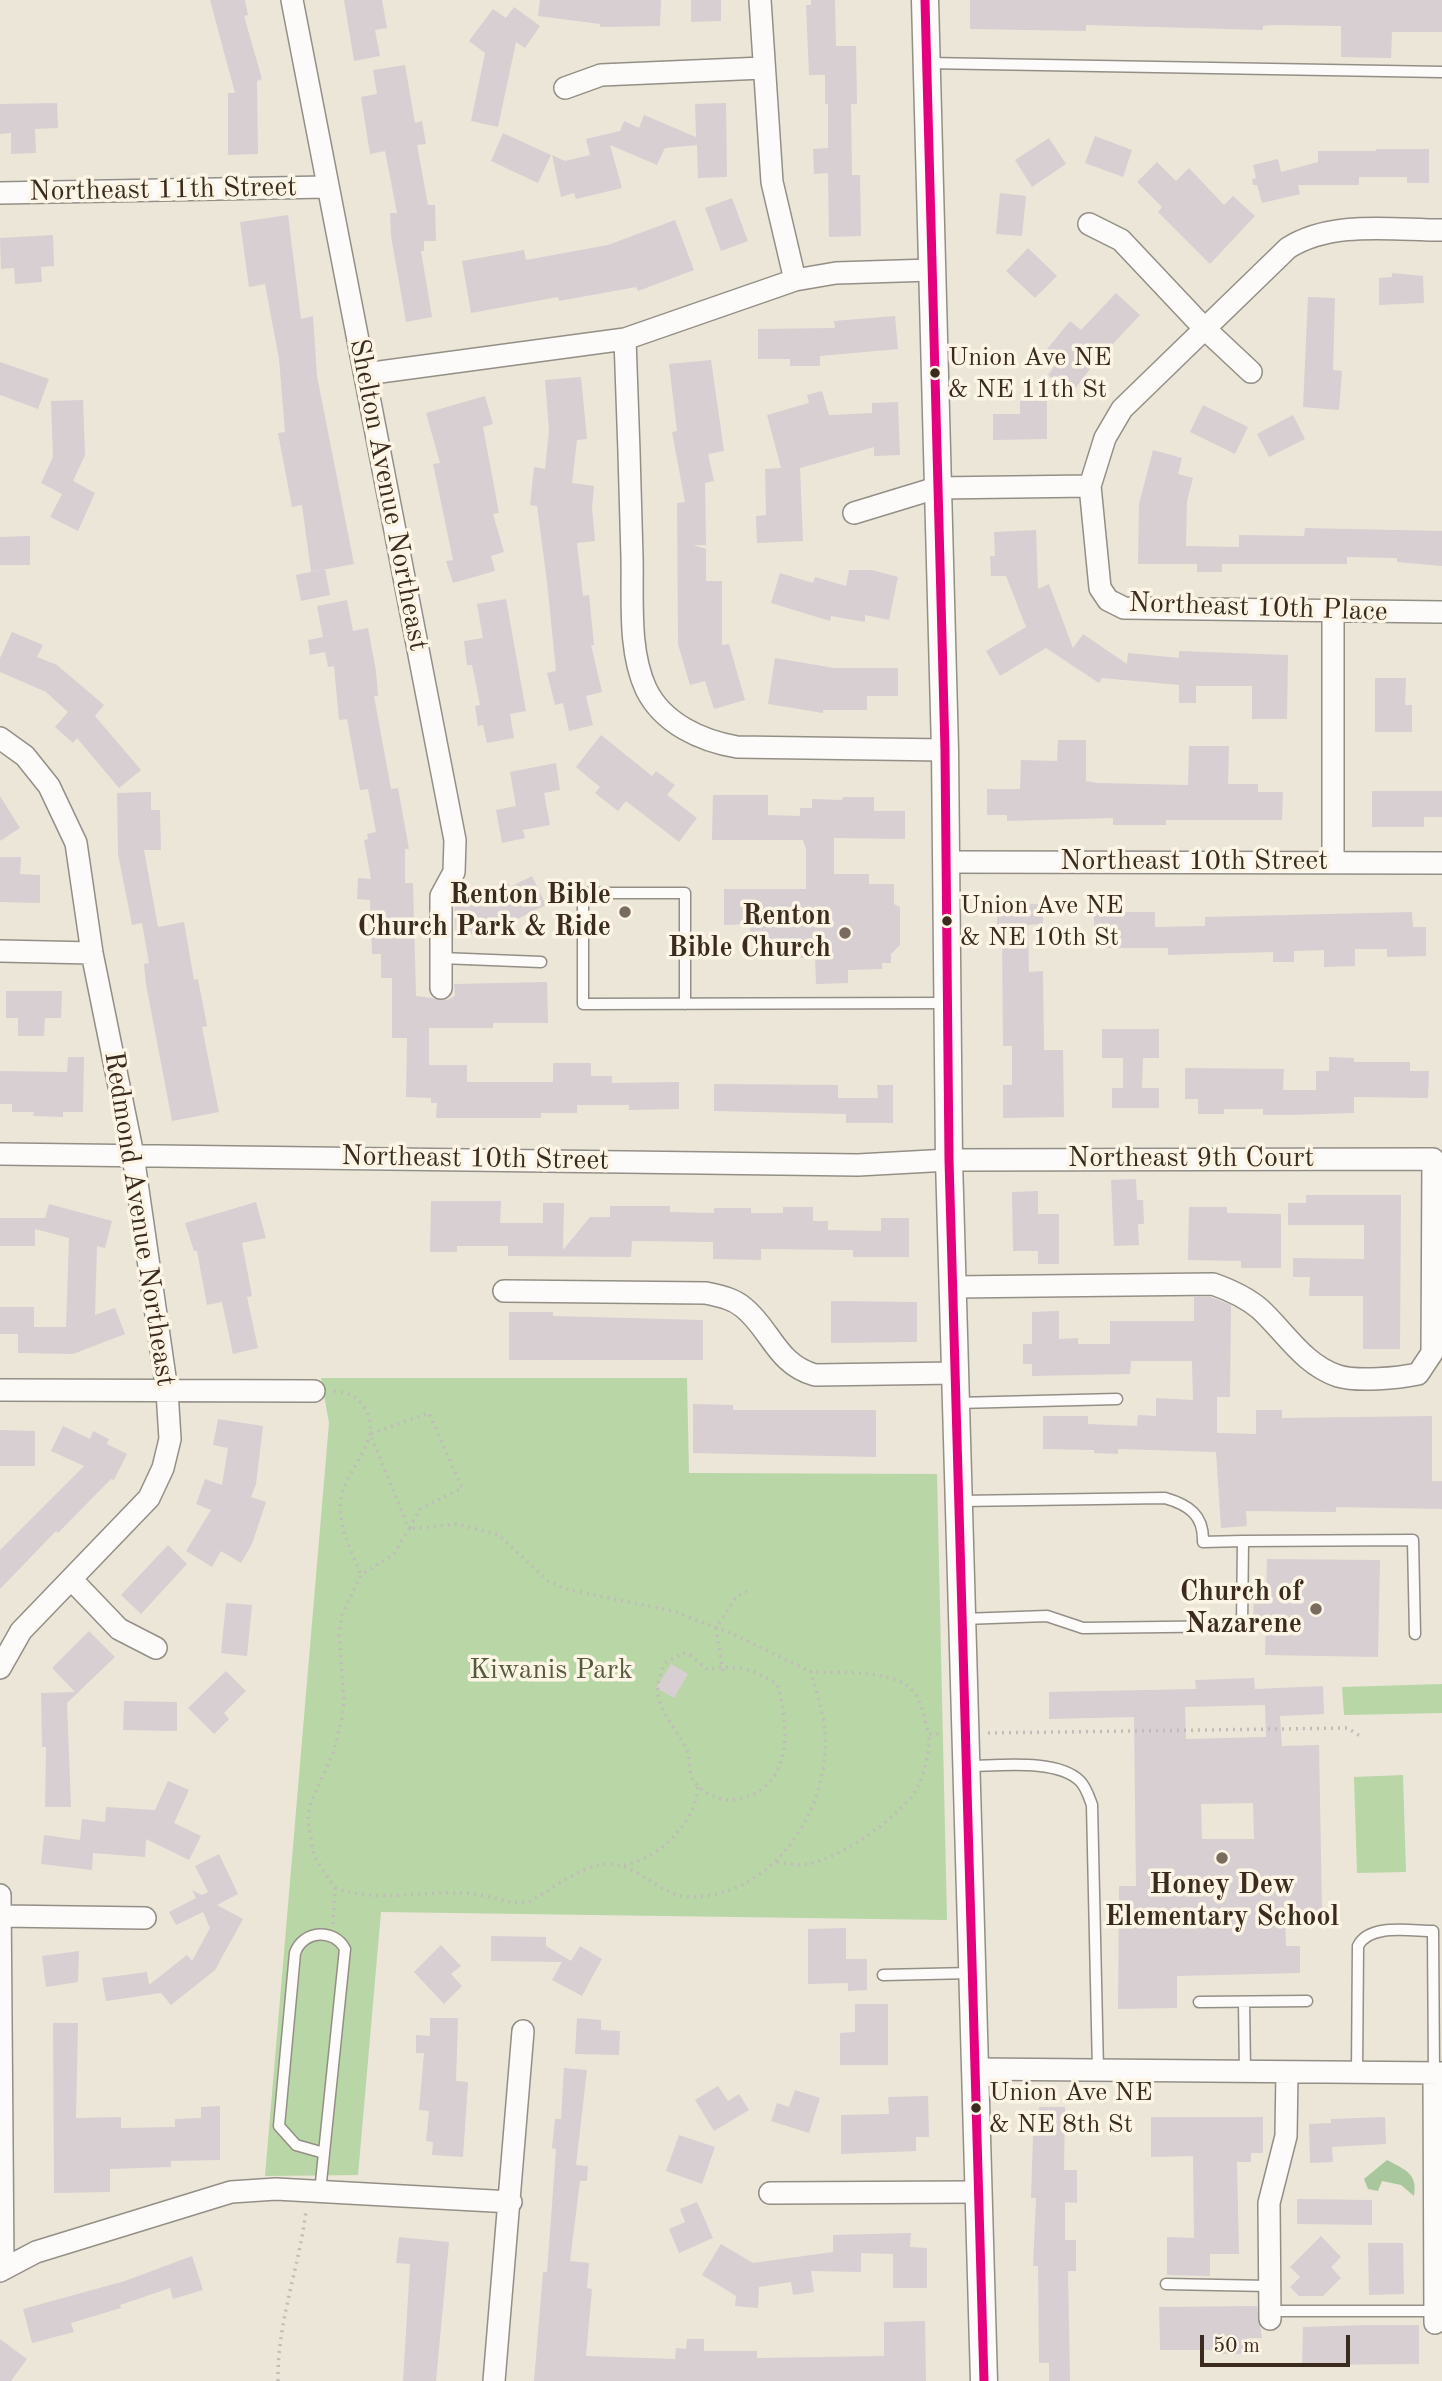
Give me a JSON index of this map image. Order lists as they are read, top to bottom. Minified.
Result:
{"streets":{"street":["Northeast 11th Street","Shelton Avenue Northeast","Northeast 10th Place","Northeast 10th Street","Northeast 9th Court","Redmond Avenue Northeast"]},"crossings":[["Northeast 11th Street","Shelton Avenue Northeast"],["Northeast 10th Street","Northeast 9th Court"],["Northeast 10th Street","Redmond Avenue Northeast"]],"parks":["Kiwanis Park"],"places":["Union Ave NE & NE 11th St","Renton Bible Church Park & Ride","Union Ave NE & NE 10th St","Renton Bible Church","Church of Nazarene","Honey Dew Elementary School","Union Ave NE & NE 8th St"],"scale_bar":"50 m"}
